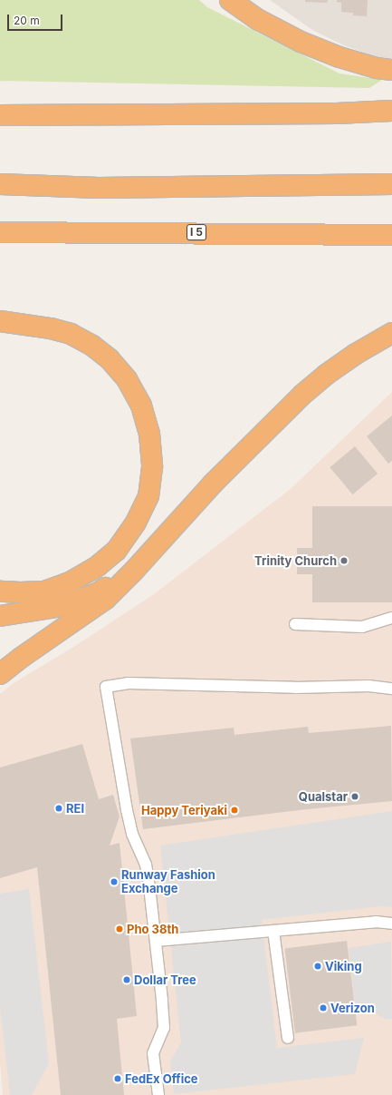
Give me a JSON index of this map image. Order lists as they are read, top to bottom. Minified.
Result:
{"streets":{"highway":["I 5"]},"places":["Trinity Church","Qualstar","REI","Happy Teriyaki","Runway Fashion Exchange","Pho 38th","Viking","Dollar Tree","Verizon","FedEx Office"],"scale_bar":"20 m"}
